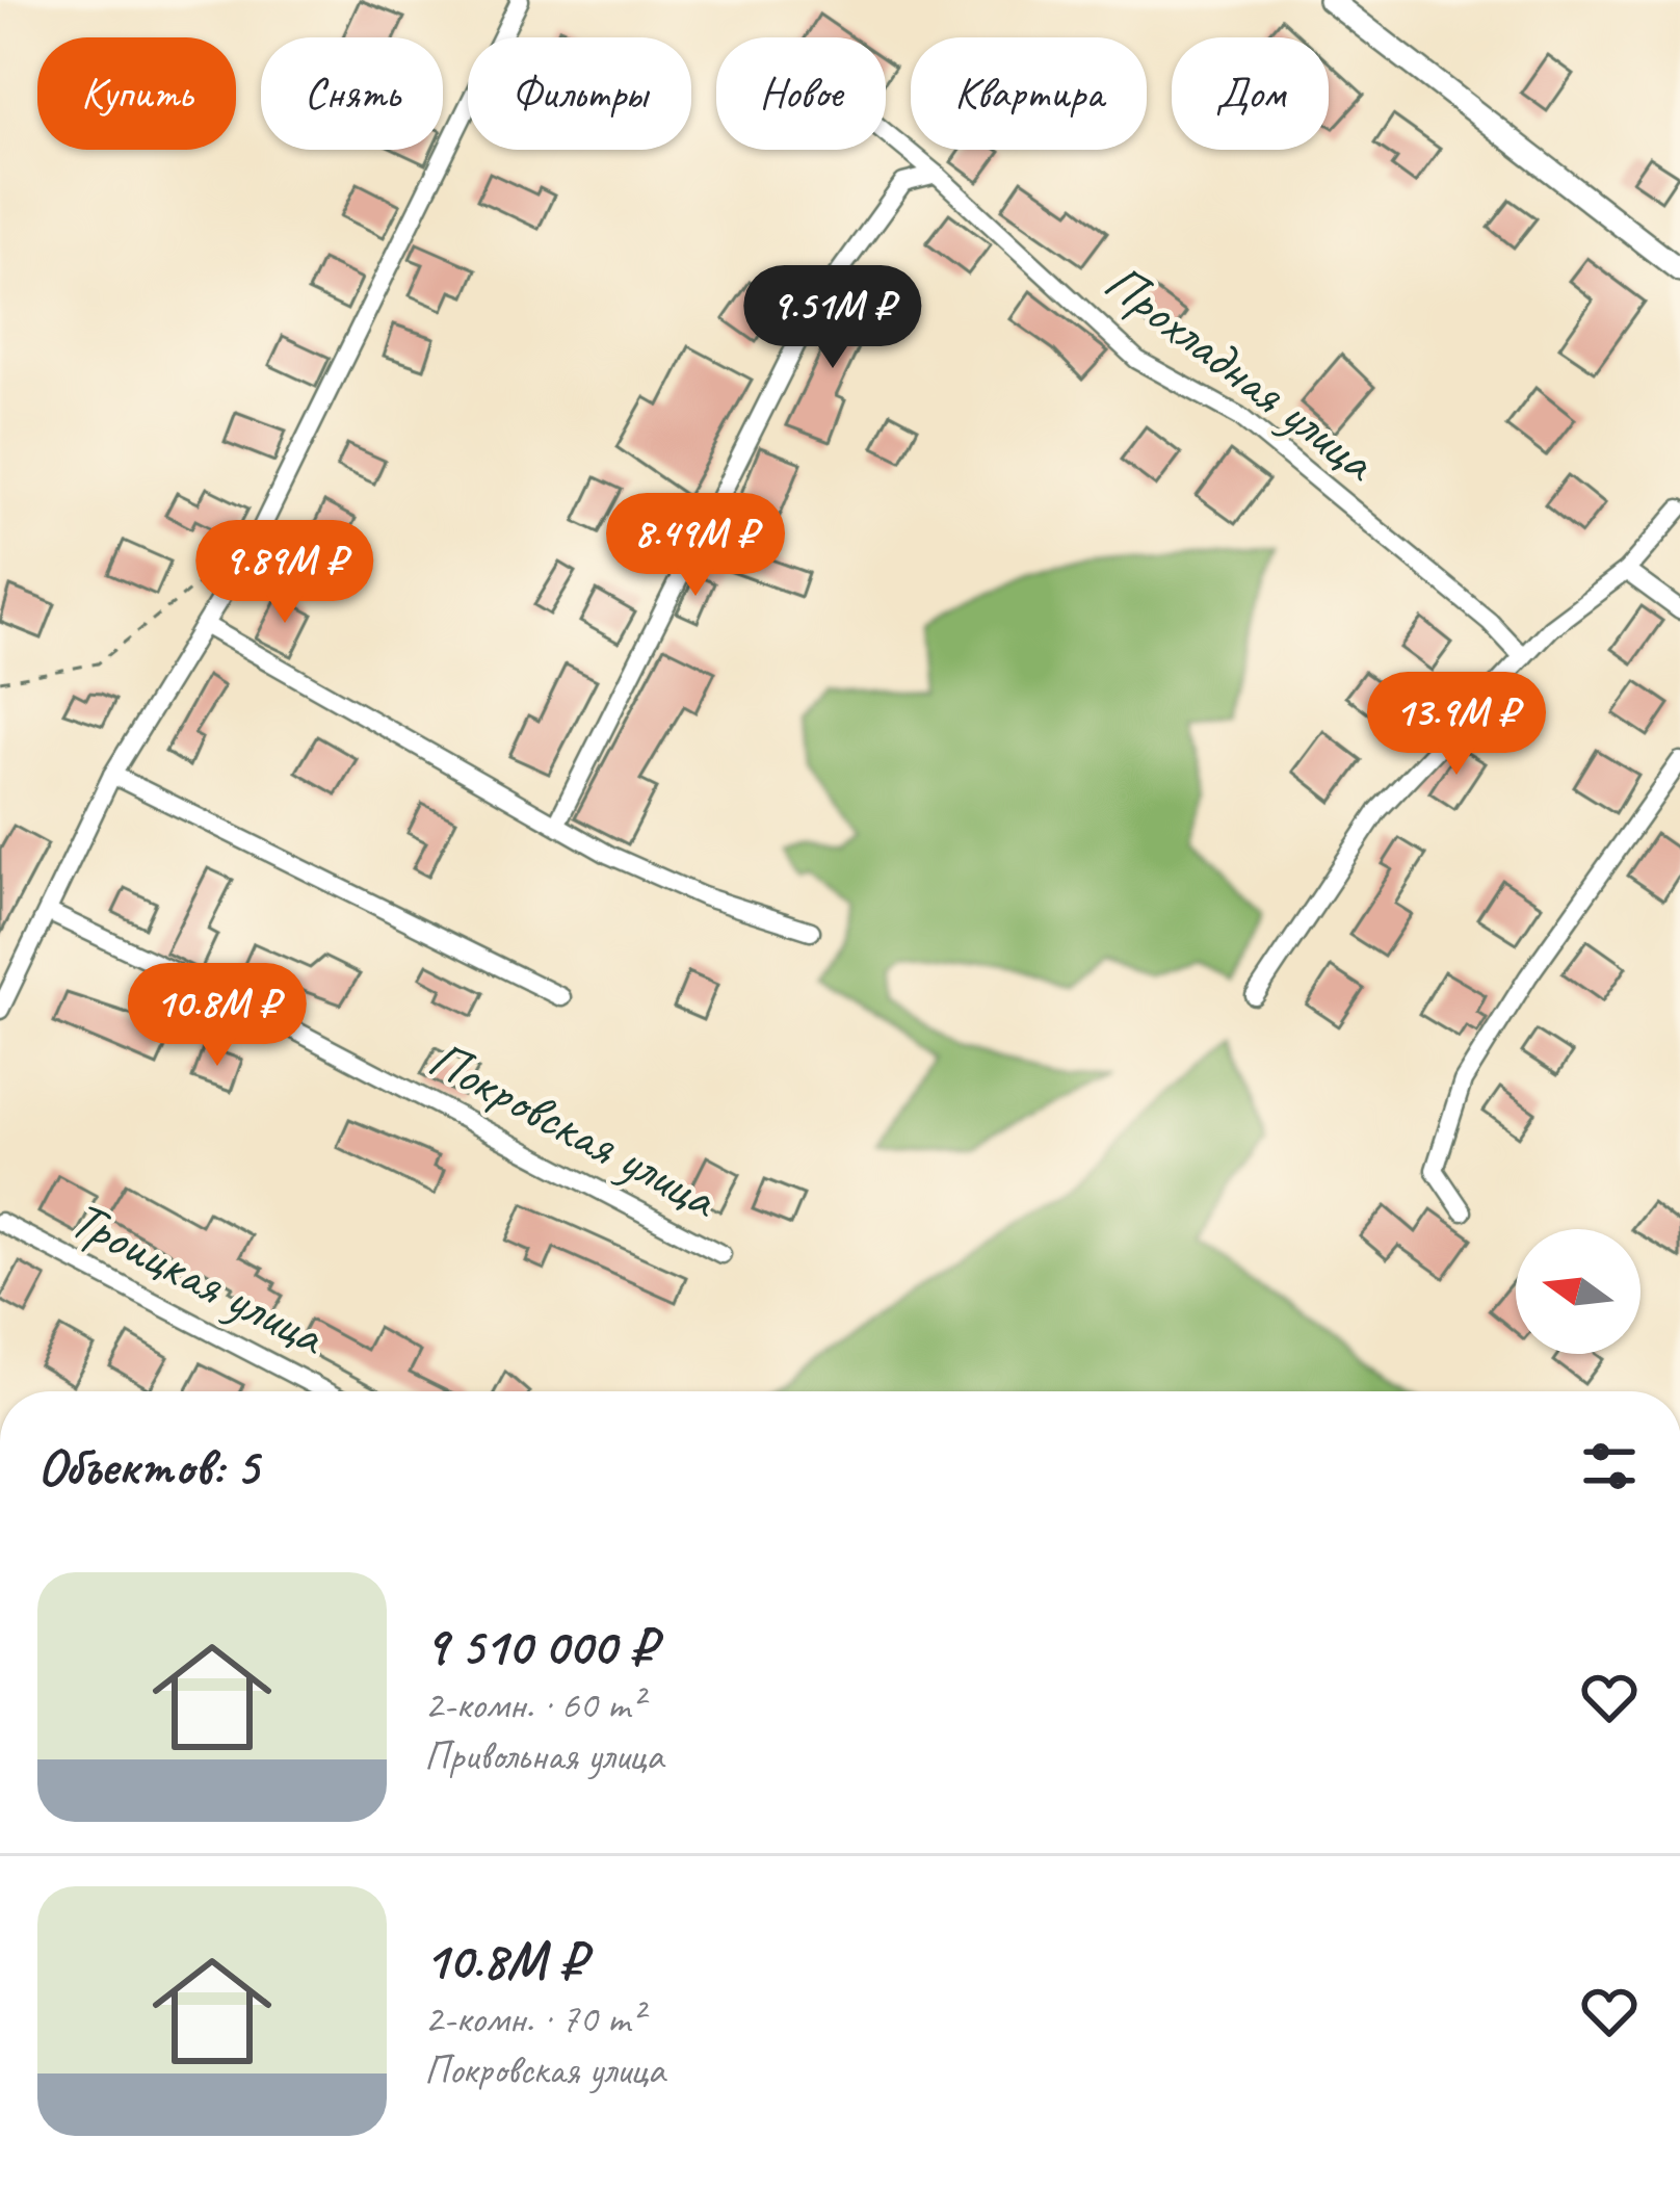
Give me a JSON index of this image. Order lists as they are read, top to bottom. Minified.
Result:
{"streets":{"street":["Прохладная улица","Покровская улица","Троицкая улица"]},"north":"left","page":{"chip":["Купить","Снять","Фильтры","Новое","Квартира","Дом"],"price":["9.51M ₽","8.49M ₽","9.89M ₽","13.9M ₽","10.8M ₽"],"heading":"Объектов: 5","list":[{"name":"9 510 000 ₽","note":"2-комн. · 60 m² · Привольная улица"},{"name":"10.8M ₽","note":"2-комн. · 70 m² · Покровская улица"}]}}
